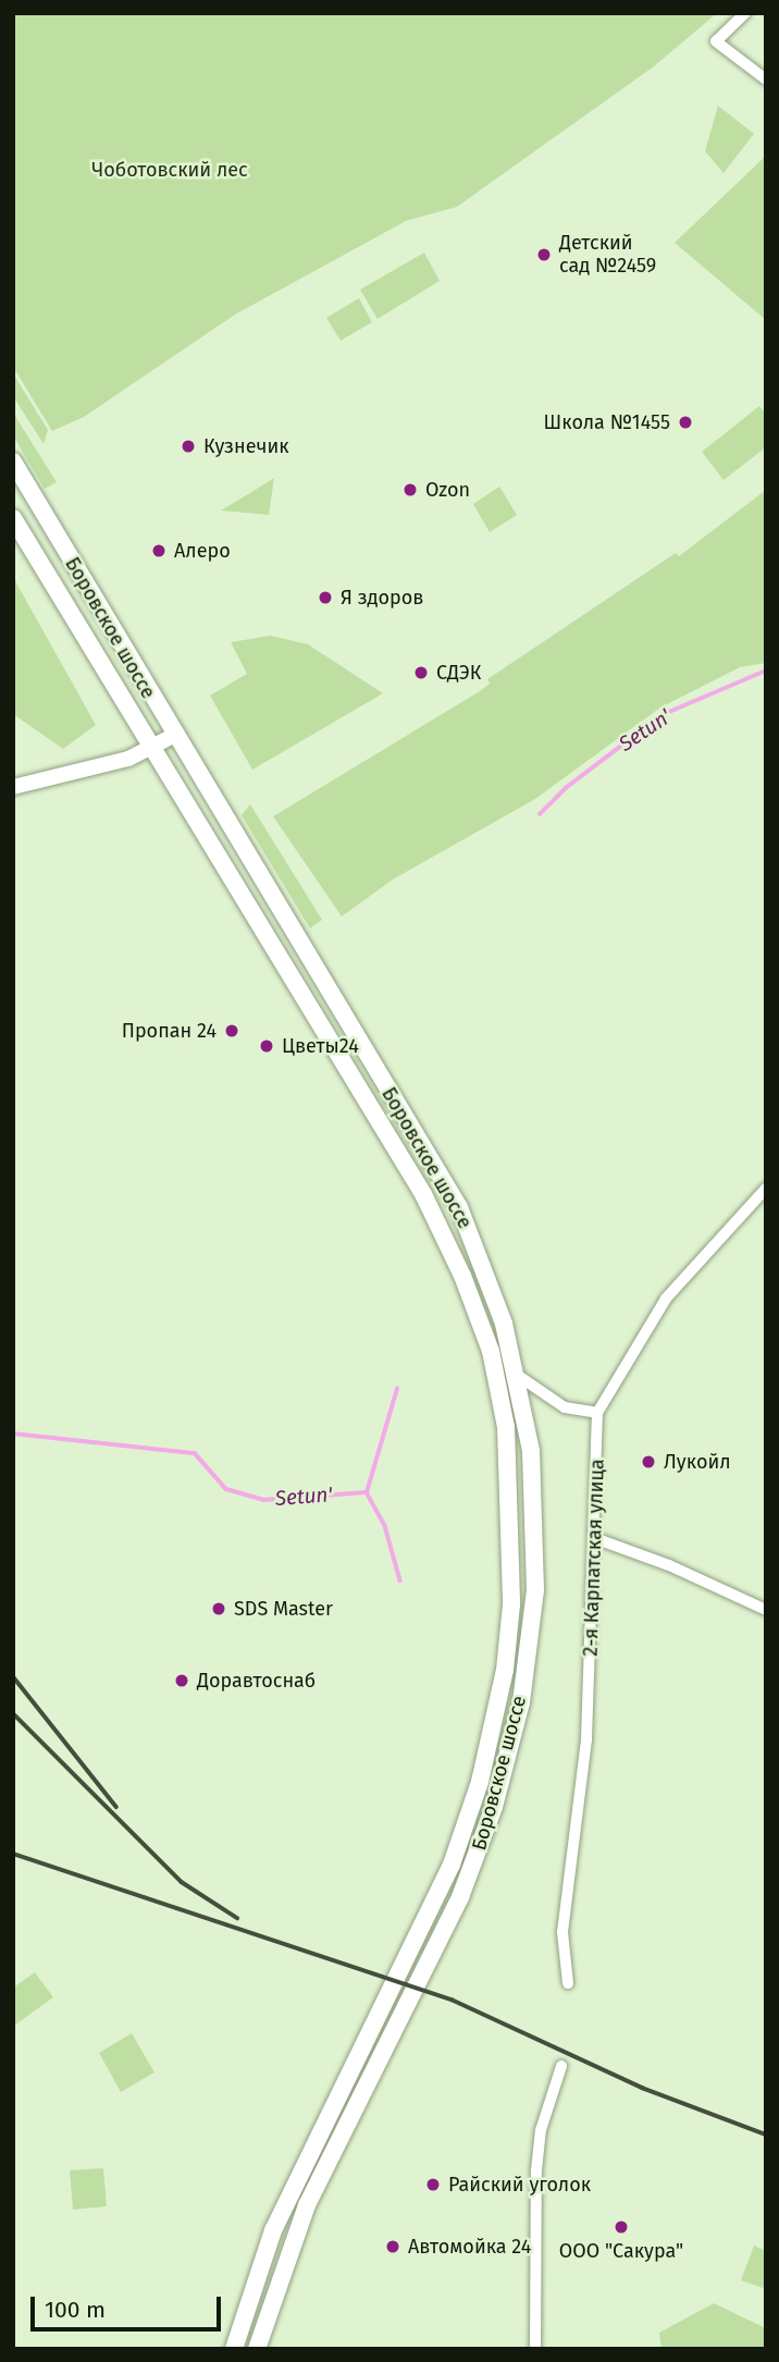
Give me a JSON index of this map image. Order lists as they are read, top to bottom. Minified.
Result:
{"streets":{"main road":["Боровское шоссе"],"street":["2-я Карпатская улица"]},"water":["Setun'"],"parks":["Чоботовский лес"],"places":["Детский сад №2459","Школа №1455","Кузнечик","Ozon","Алеро","Я здоров","СДЭК","Пропан 24","Цветы24","Лукойл","SDS Master","Доравтоснаб","Райский уголок","ООО \"Сакура\"","Автомойка 24"],"scale_bar":"100 m"}
